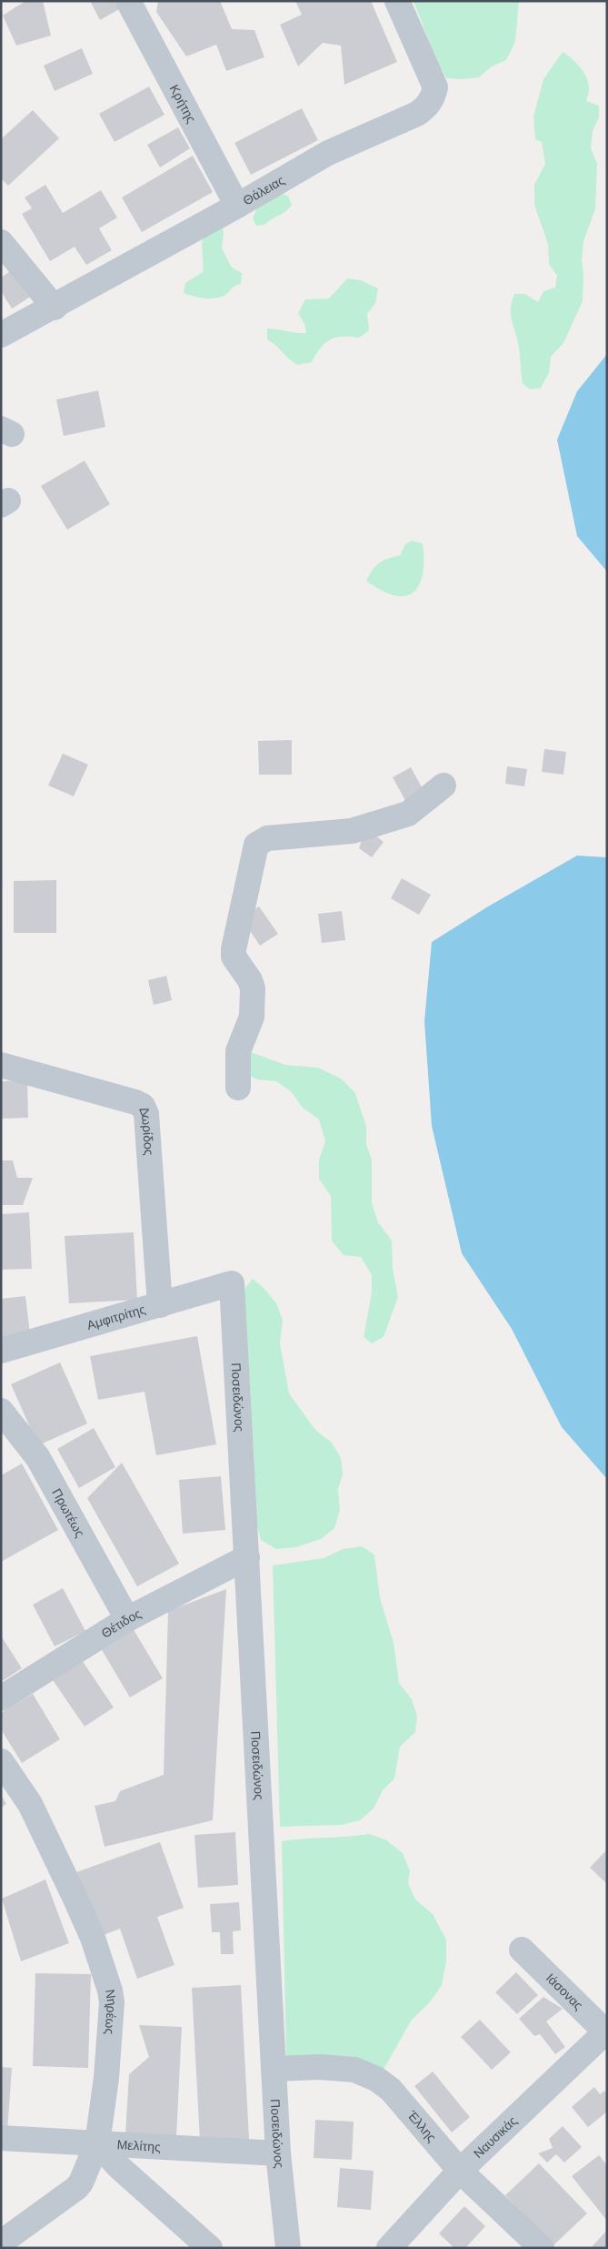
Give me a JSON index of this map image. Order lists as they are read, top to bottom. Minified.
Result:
{"streets":{"street":["Κρήτης","Θάλειας","Δωρίδος","Αμφιτρίτης","Ποσειδώνος","Πρωτέως","Θέτιδος","Ιάσονας","Νηρέως","Έλλης","Ναυσικάς","Μελίτης"]},"crossings":[["Κρήτης","Θάλειας"],["Δωρίδος","Αμφιτρίτης"],["Αμφιτρίτης","Ποσειδώνος"],["Ποσειδώνος","Θέτιδος"],["Ποσειδώνος","Έλλης"],["Ποσειδώνος","Μελίτης"],["Πρωτέως","Θέτιδος"],["Ιάσονας","Ναυσικάς"],["Νηρέως","Μελίτης"],["Έλλης","Ναυσικάς"]]}
